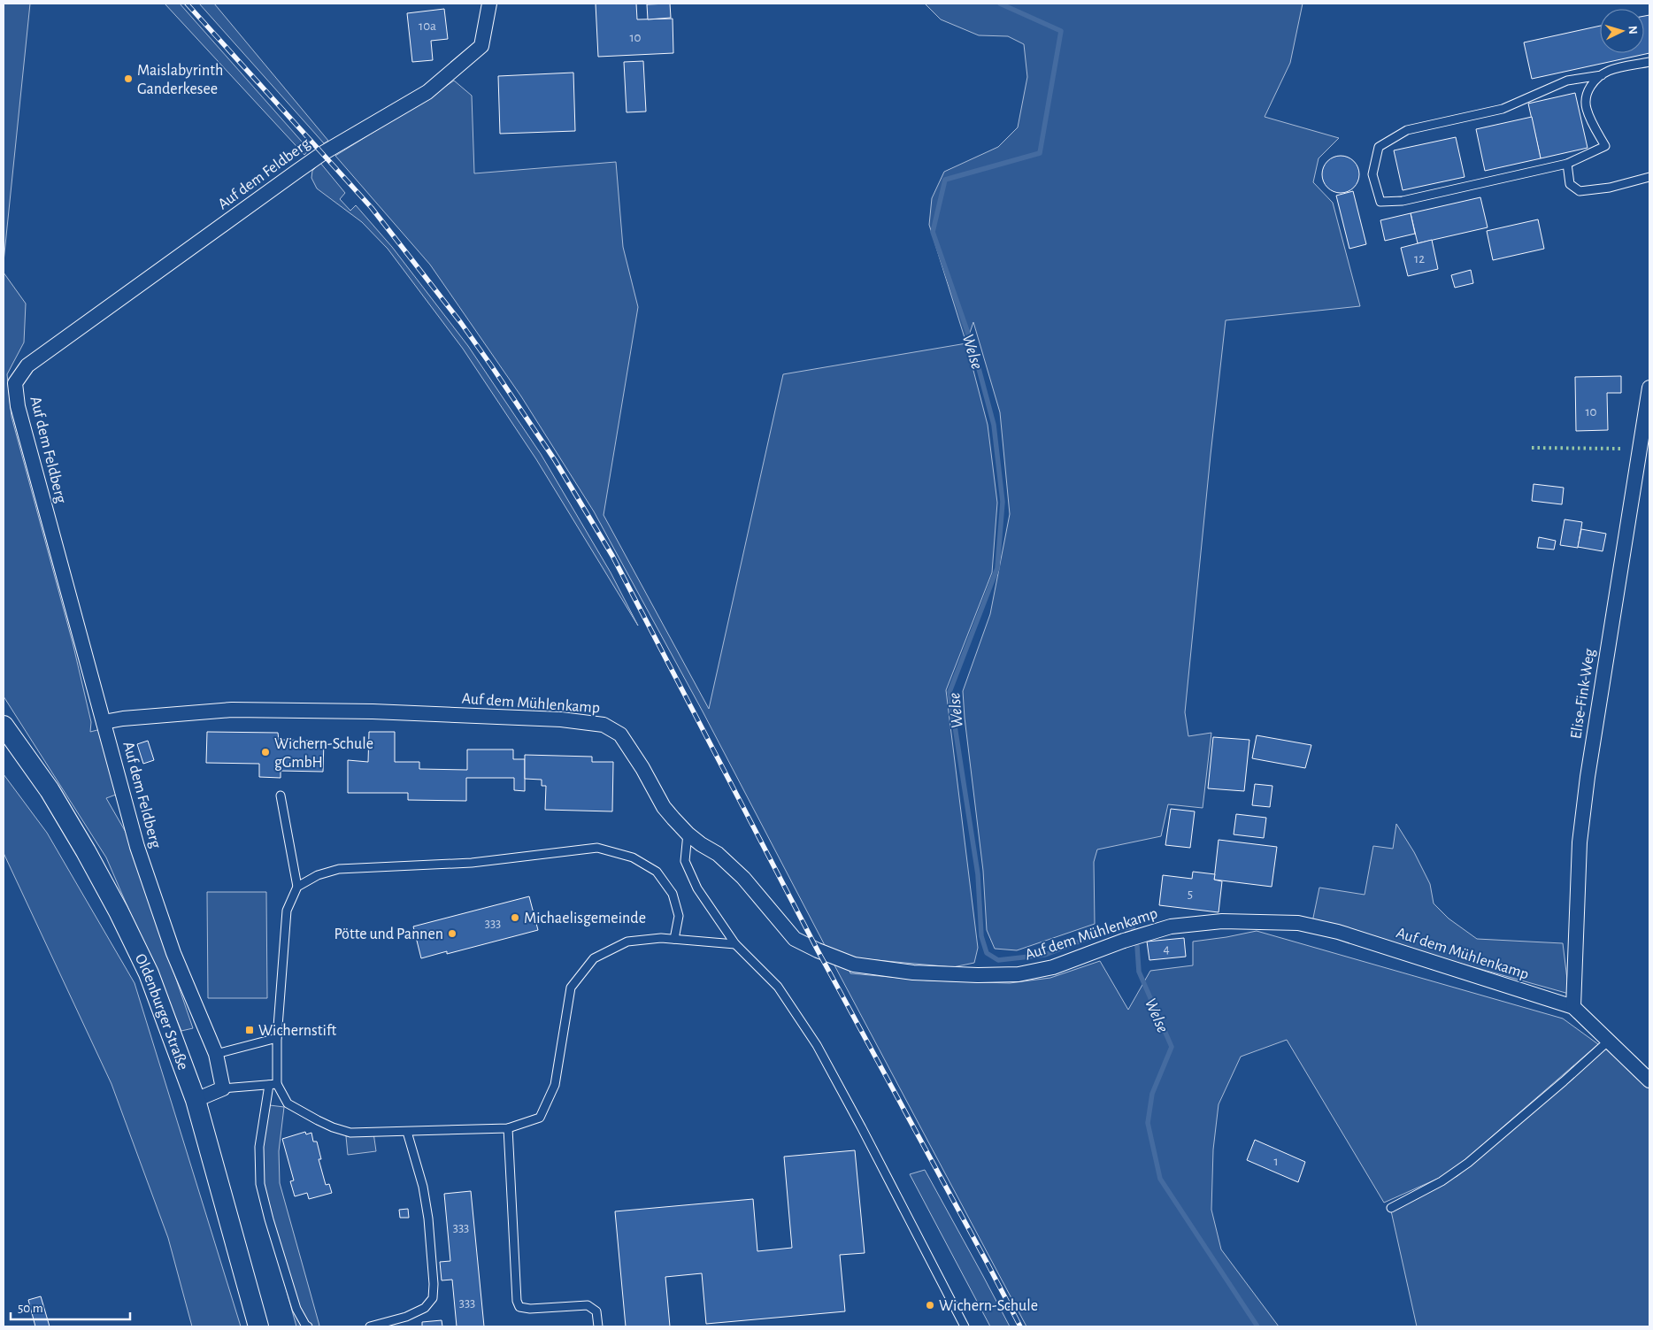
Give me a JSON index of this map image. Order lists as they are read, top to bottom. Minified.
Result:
{"streets":{"main road":["Oldenburger Straße"],"street":["Auf dem Feldberg","Elise-Fink-Weg","Auf dem Mühlenkamp"]},"crossings":[["Auf dem Feldberg","Auf dem Mühlenkamp"],["Elise-Fink-Weg","Auf dem Mühlenkamp"]],"water":["Welse"],"places":{"other":["Maislabyrinth Ganderkesee","Wichern-Schule gGmbH","Michaelisgemeinde","Pötte und Pannen","Wichern-Schule"],"transit":["Wichernstift"]},"house_numbers":["10a","10","12","10","5","333","4","1","333","333"],"scale_bar":"50 m","north":"right"}
